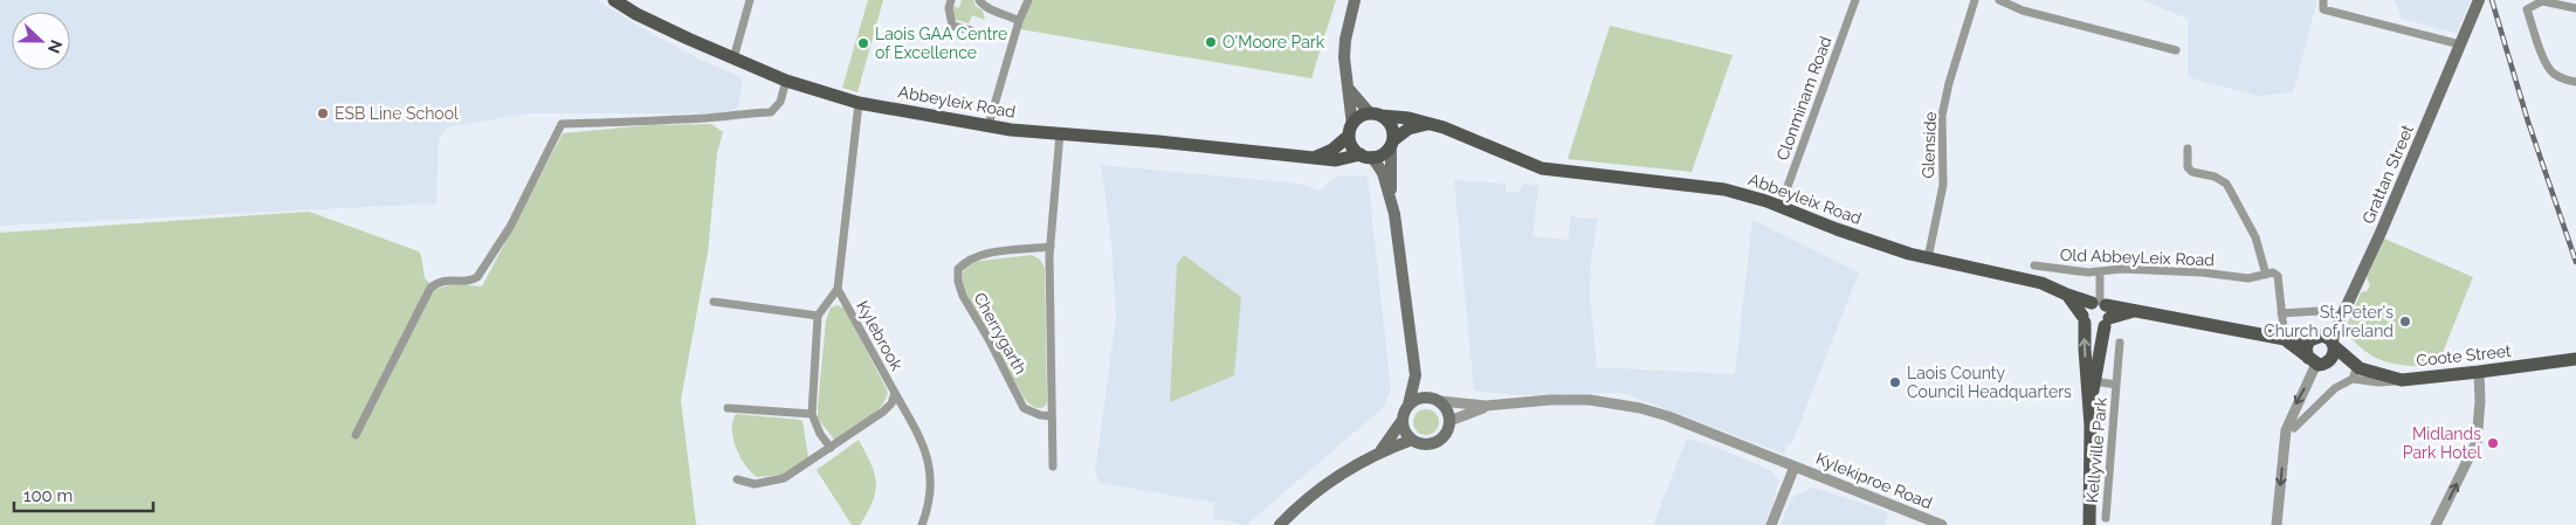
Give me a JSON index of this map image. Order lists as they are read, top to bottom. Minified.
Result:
{"streets":{"main road":["Abbeyleix Road","Grattan Street","Coote Street"],"street":["Clonminam Road","Glenside","Old AbbeyLeix Road","Cherrygarth","Kylebrook","Kellyville Park","Kylekiproe Road"]},"crossings":[["Clonminam Road","Abbeyleix Road"],["Abbeyleix Road","Glenside"],["Abbeyleix Road","Cherrygarth"],["Abbeyleix Road","Kylebrook"],["Grattan Street","Coote Street"]],"places":["O'Moore Park","Laois GAA Centre of Excellence","ESB Line School","St. Peter's Church of Ireland","Laois County Council Headquarters","Midlands Park Hotel"],"scale_bar":"100 m","north":"right"}
